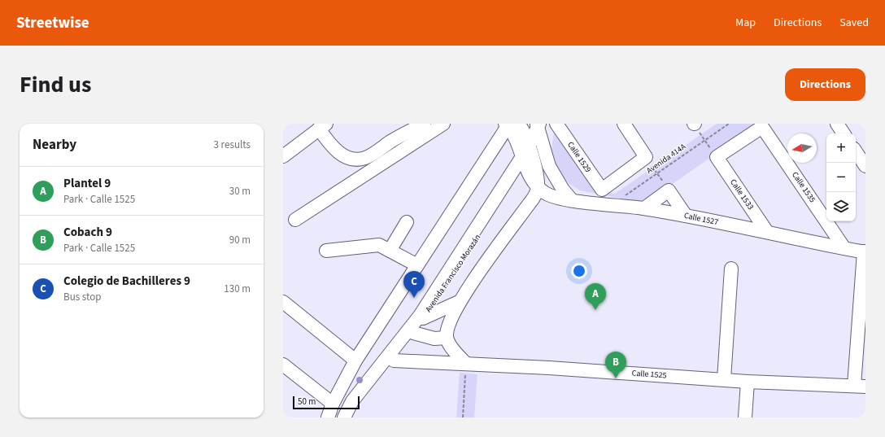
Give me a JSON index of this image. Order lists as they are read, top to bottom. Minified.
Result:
{"streets":{"street":["Calle 1529","Calle 1535","Calle 1533","Calle 1527","Avenida Francisco Morazán","Calle 1525"],"path":["Avenida 414A"]},"crossings":[["Avenida 414A","Calle 1527"],["Calle 1535","Calle 1533"],["Calle 1535","Calle 1527"],["Calle 1533","Calle 1527"],["Calle 1527","Avenida Francisco Morazán"],["Avenida Francisco Morazán","Calle 1525"]],"scale_bar":"50 m","north":"left","page":{"header":"Streetwise","nav":["Map","Directions","Saved"],"title":"Find us","buttons":"Directions","heading":["Nearby","3 results"],"map_buttons":["+","−"],"list":[{"mark":"A","name":"Plantel 9","note":"Park · Calle 1525","value":"30 m"},{"mark":"B","name":"Cobach 9","note":"Park · Calle 1525","value":"90 m"},{"mark":"C","name":"Colegio de Bachilleres 9","note":"Bus stop","value":"130 m"}],"pins":["C","A","B"],"scale":"50 m"}}
